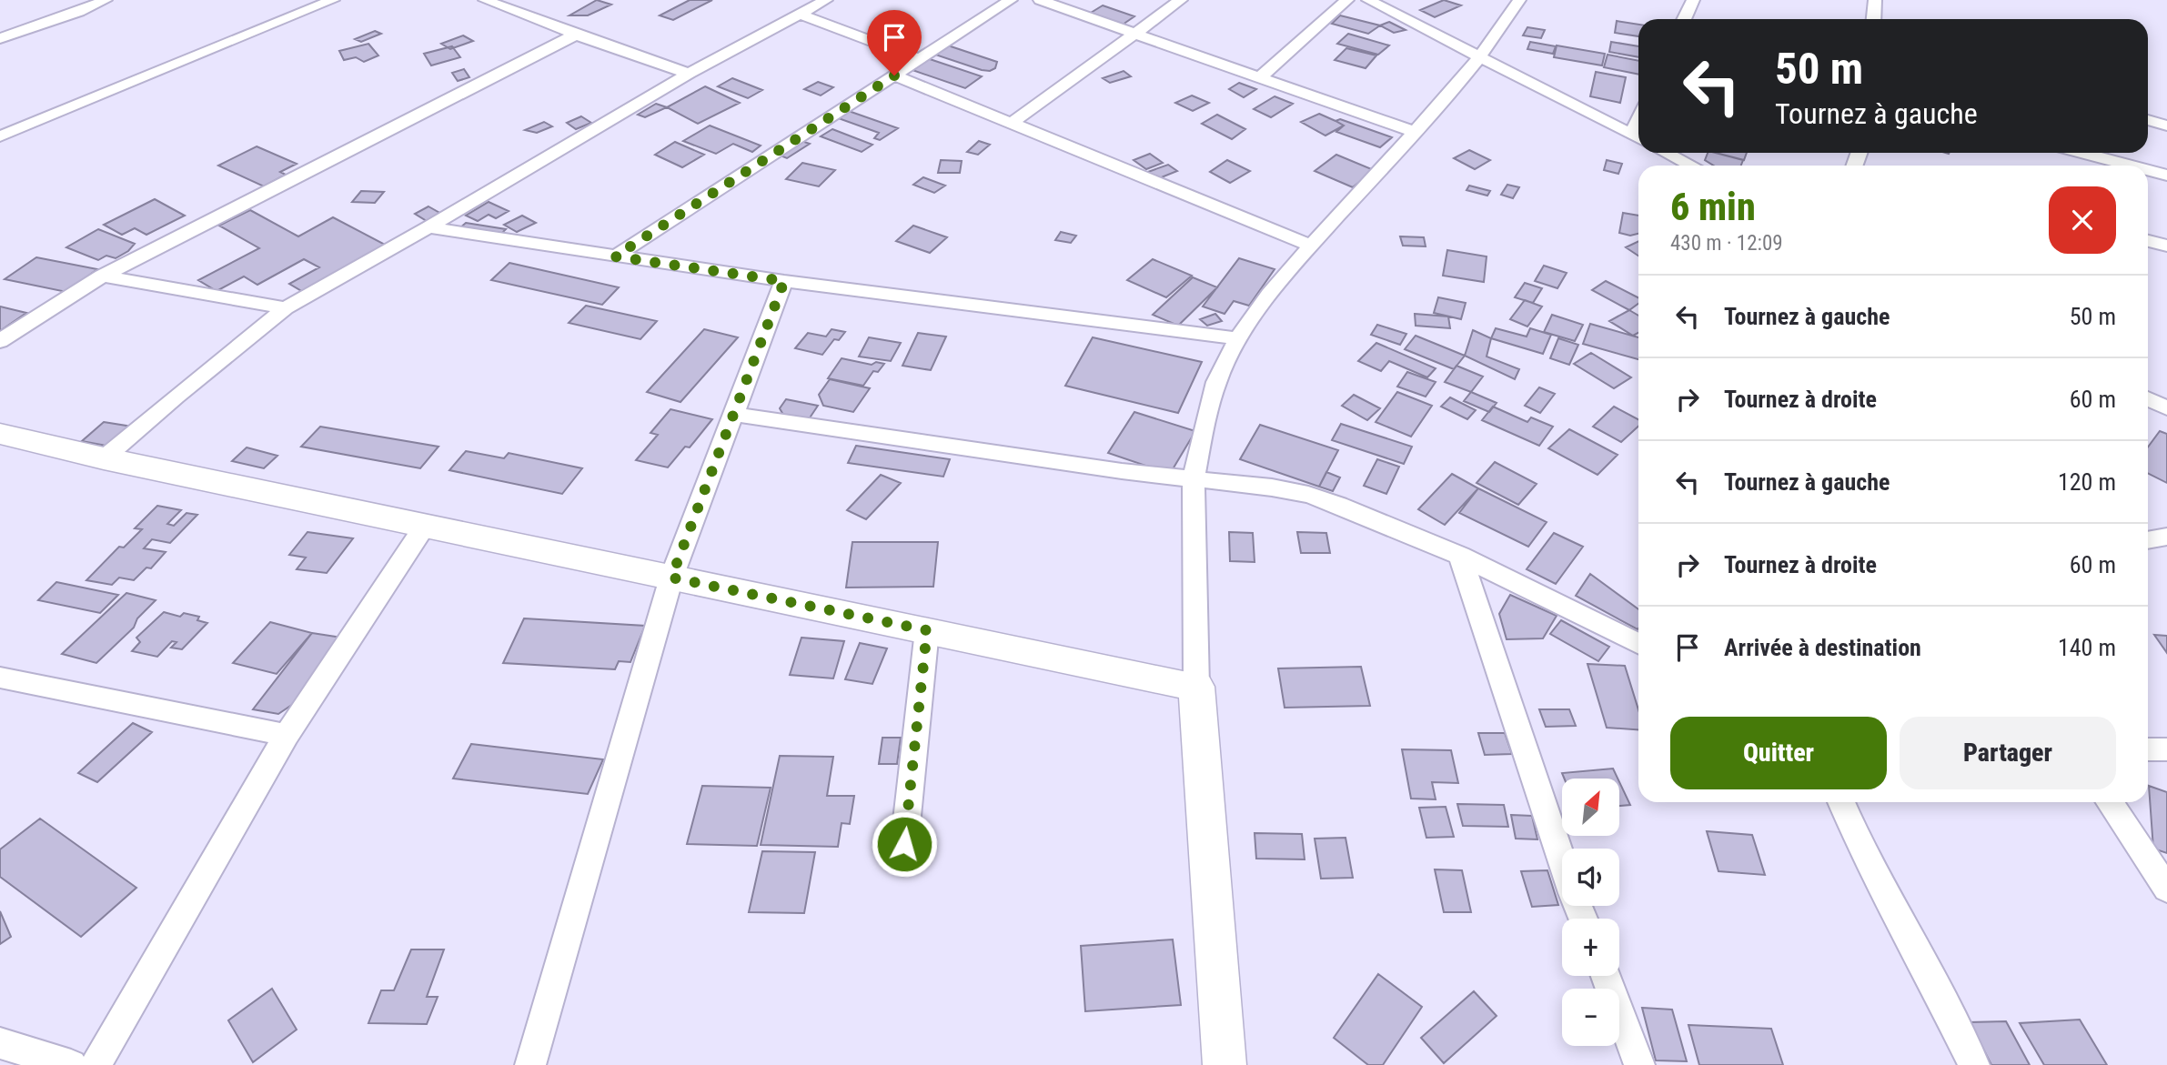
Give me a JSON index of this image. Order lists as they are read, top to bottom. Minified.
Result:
{"north":"top right","page":{"turn":["50 m","Tournez à gauche"],"heading":["6 min","430 m · 12:09"],"list":[{"name":"Tournez à gauche","value":"50 m"},{"name":"Tournez à droite","value":"60 m"},{"name":"Tournez à gauche","value":"120 m"},{"name":"Tournez à droite","value":"60 m"},{"name":"Arrivée à destination","value":"140 m"}],"buttons":["Quitter","Partager"],"map_buttons":["+","−"]}}
